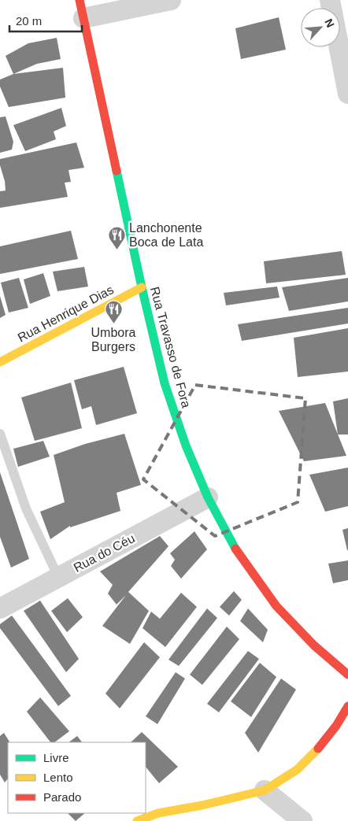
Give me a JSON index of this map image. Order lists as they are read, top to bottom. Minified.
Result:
{"streets":{"main road":["Rua Henrique Dias","Rua Travasso de Fora"],"street":["Rua do Céu"]},"crossings":[["Rua Henrique Dias","Rua Travasso de Fora"],["Rua Travasso de Fora","Rua do Céu"]],"places":{"restaurant":["Lanchonente Boca de Lata","Umbora Burgers"]},"legend":["Livre","Lento","Parado"],"scale_bar":"20 m","north":"top right"}
